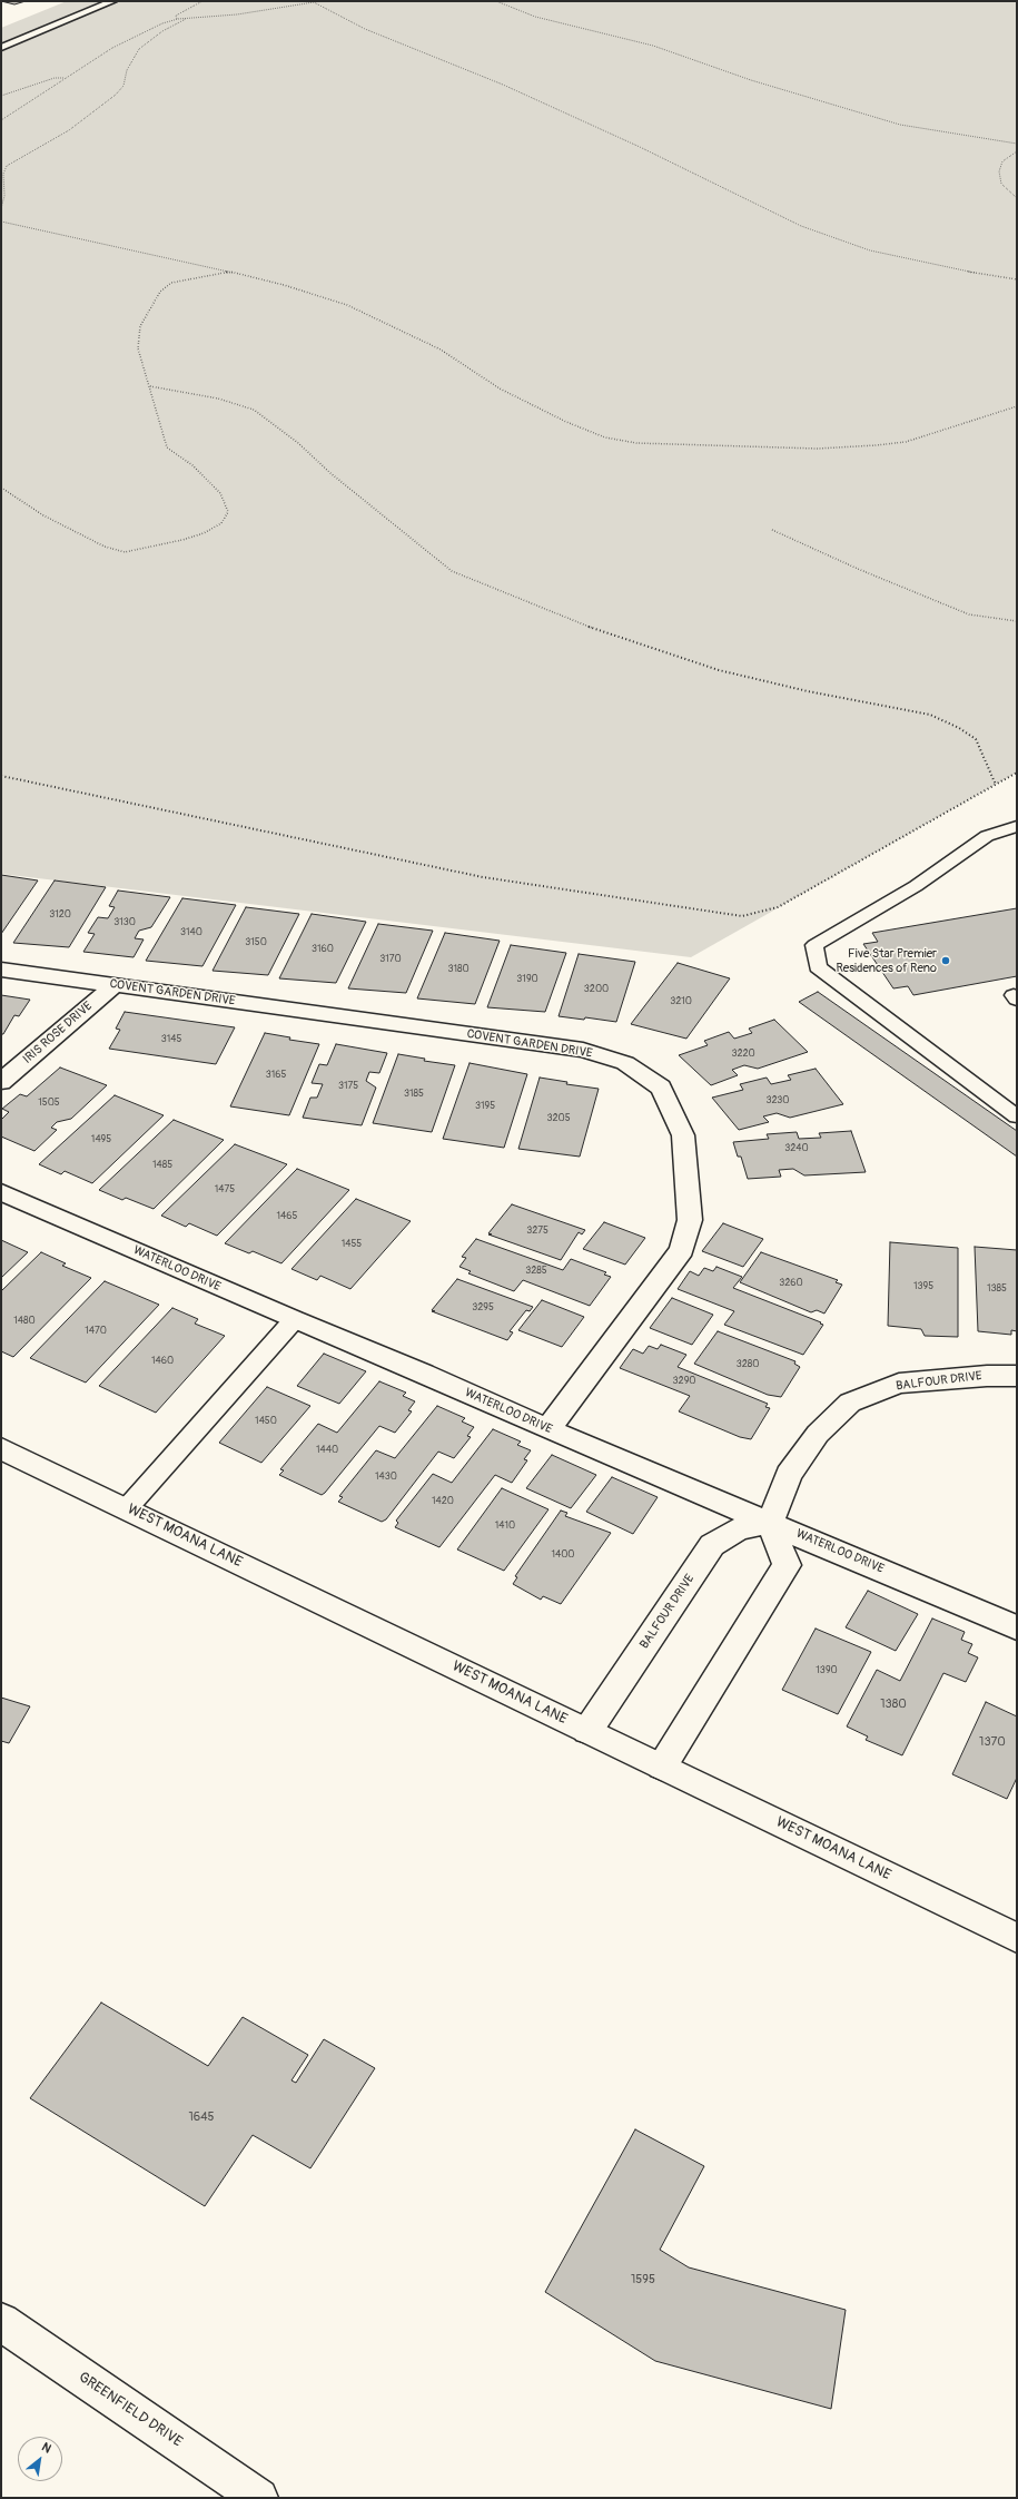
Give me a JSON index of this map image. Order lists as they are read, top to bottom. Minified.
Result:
{"streets":{"street":["COVENT GARDEN DRIVE","IRIS ROSE DRIVE","WATERLOO DRIVE","BALFOUR DRIVE","WEST MOANA LANE","GREENFIELD DRIVE"]},"crossings":[["COVENT GARDEN DRIVE","IRIS ROSE DRIVE"],["COVENT GARDEN DRIVE","WATERLOO DRIVE"],["WATERLOO DRIVE","BALFOUR DRIVE"],["BALFOUR DRIVE","WEST MOANA LANE"]],"places":["Five Star Premier Residences of Reno"],"house_numbers":["3120","3130","3140","3150","3160","3170","3180","3190","3200","3210","3145","3220","3165","3175","3185","3230","1505","3195","3205","1495","3240","1485","1475","1465","3275","1455","3285","3260","1395","1385","3295","1480","1470","1460","3280","3290","1450","1440","1430","1420","1410","1400","1390","1380","1370","1645","1595"],"north":"top right"}
